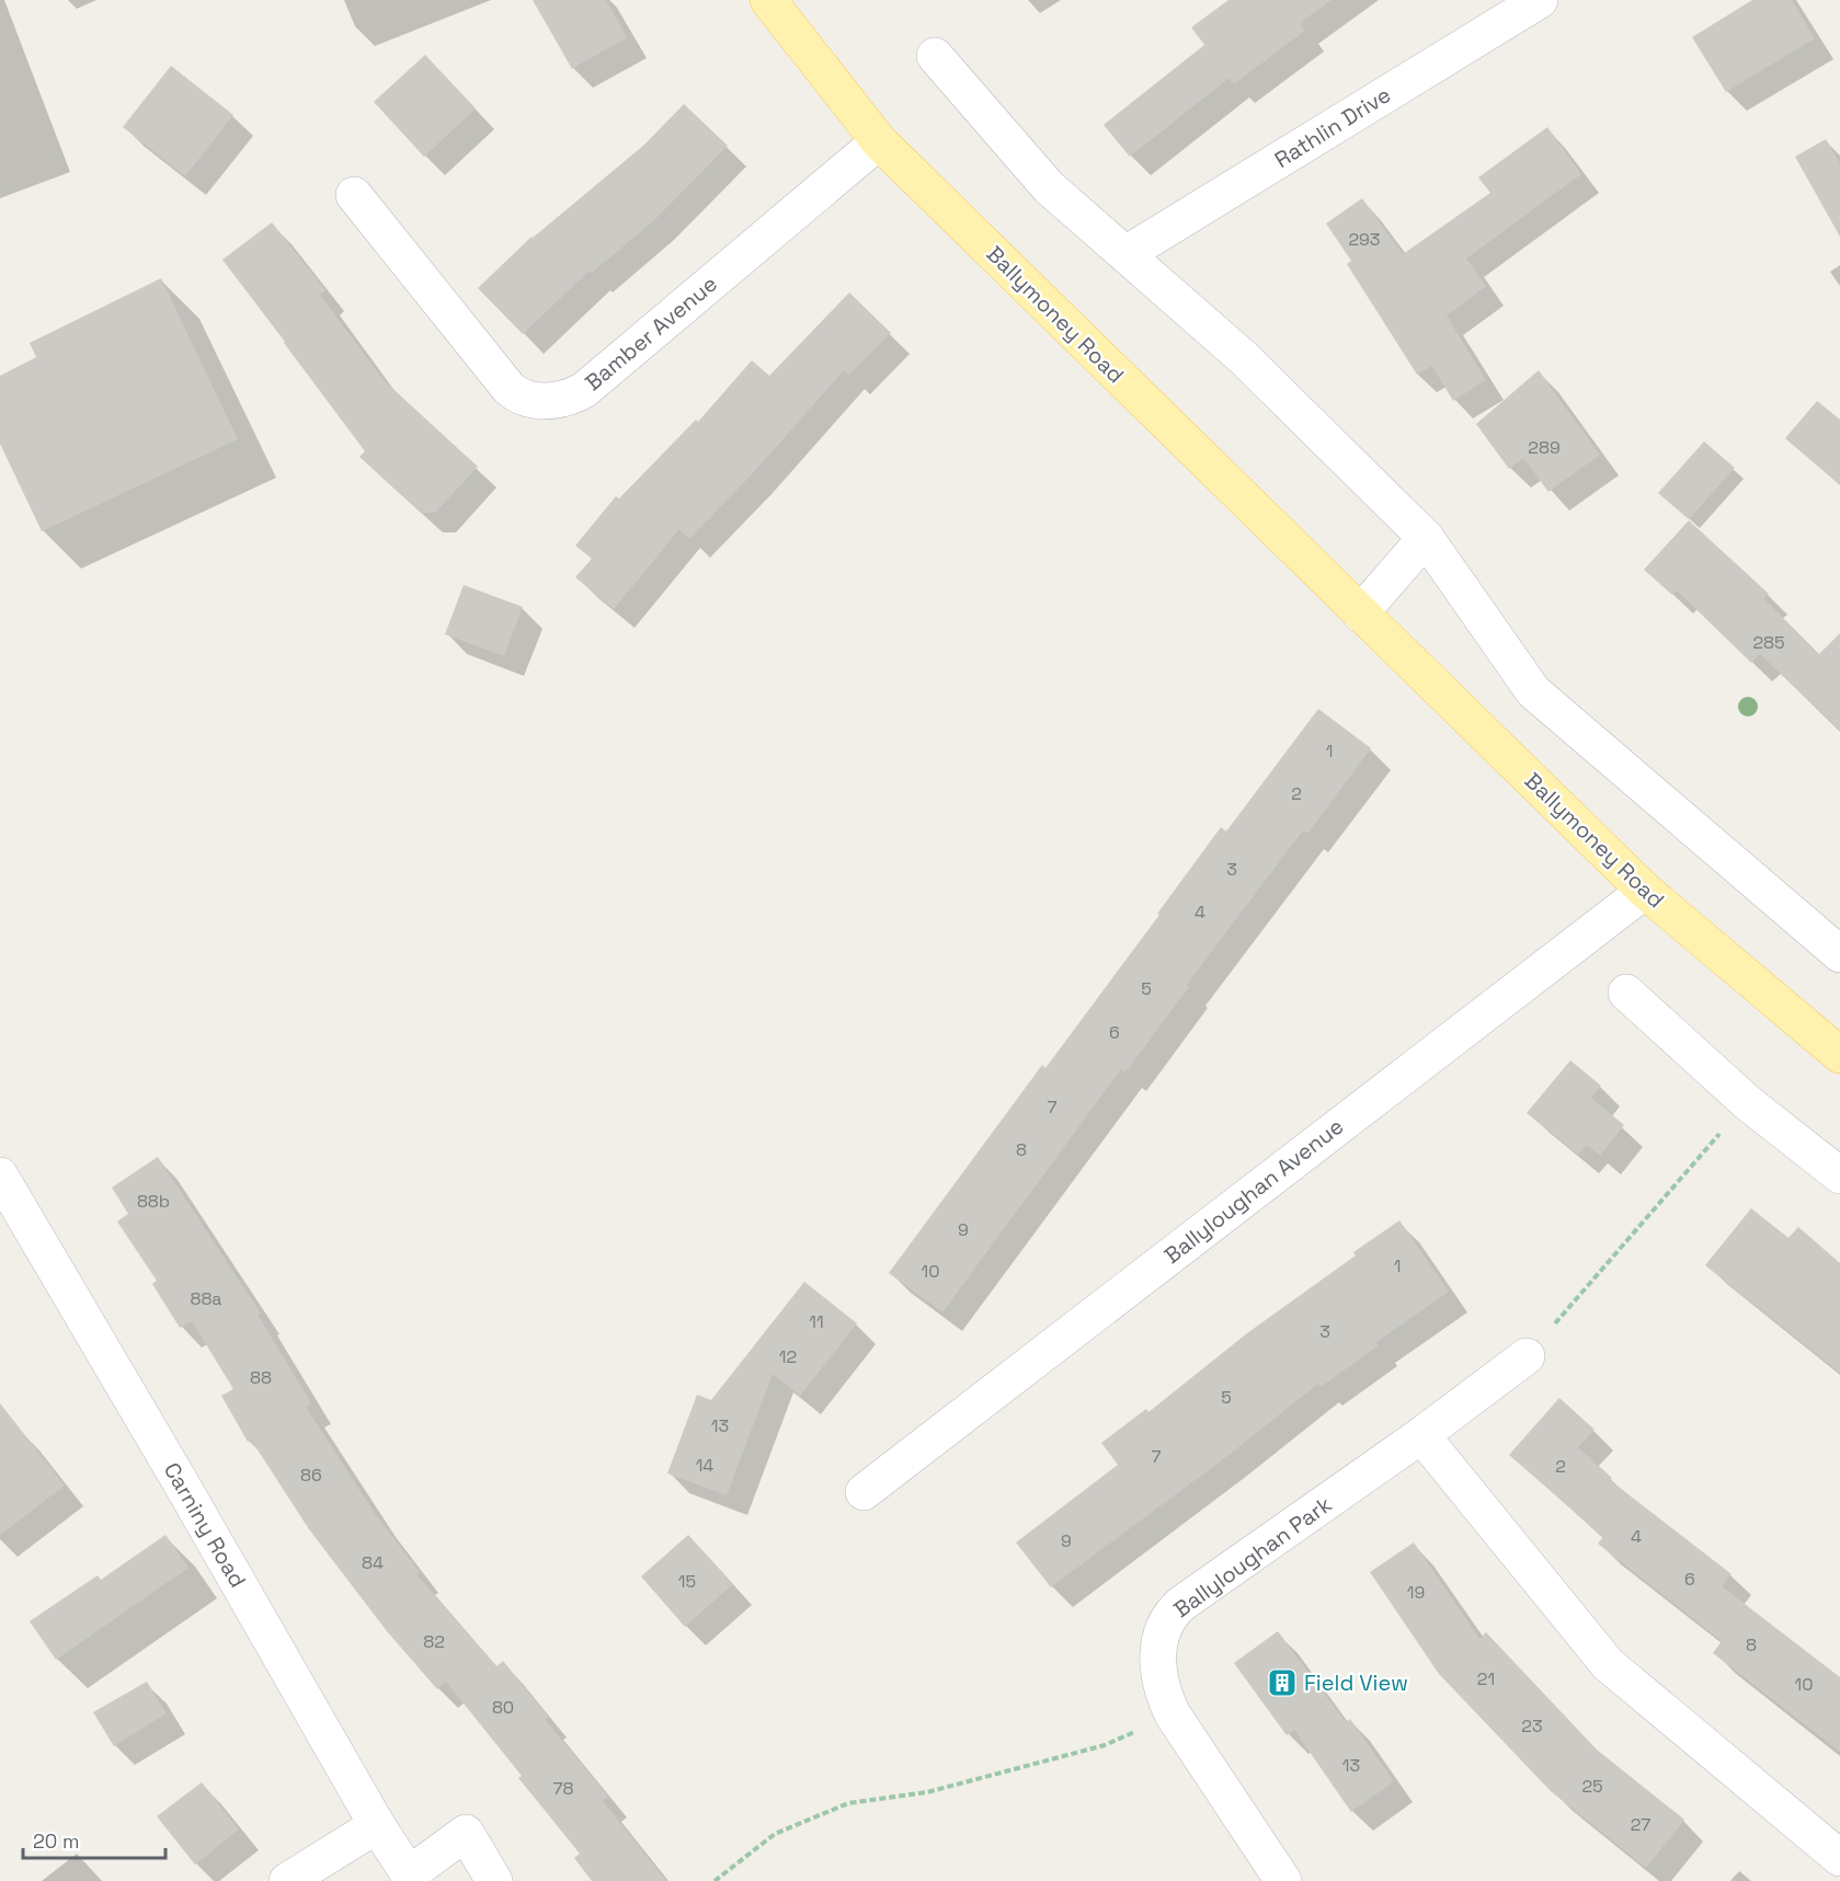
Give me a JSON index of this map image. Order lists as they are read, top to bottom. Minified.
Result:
{"streets":{"main road":["Ballymoney Road"],"street":["Rathlin Drive","Bamber Avenue","Ballyloughan Avenue","Carniny Road","Ballyloughan Park"]},"crossings":[["Ballymoney Road","Bamber Avenue"],["Ballymoney Road","Ballyloughan Avenue"]],"places":{"building":["Field View"]},"house_numbers":["293","289","285","1","2","3","4","5","6","7","8","88b","9","1","10","88a","11","3","12","88","5","13","7","14","2","86","4","9","84","6","15","19","82","8","21","10","80","23","13","25","78","27"],"scale_bar":"20 m"}
